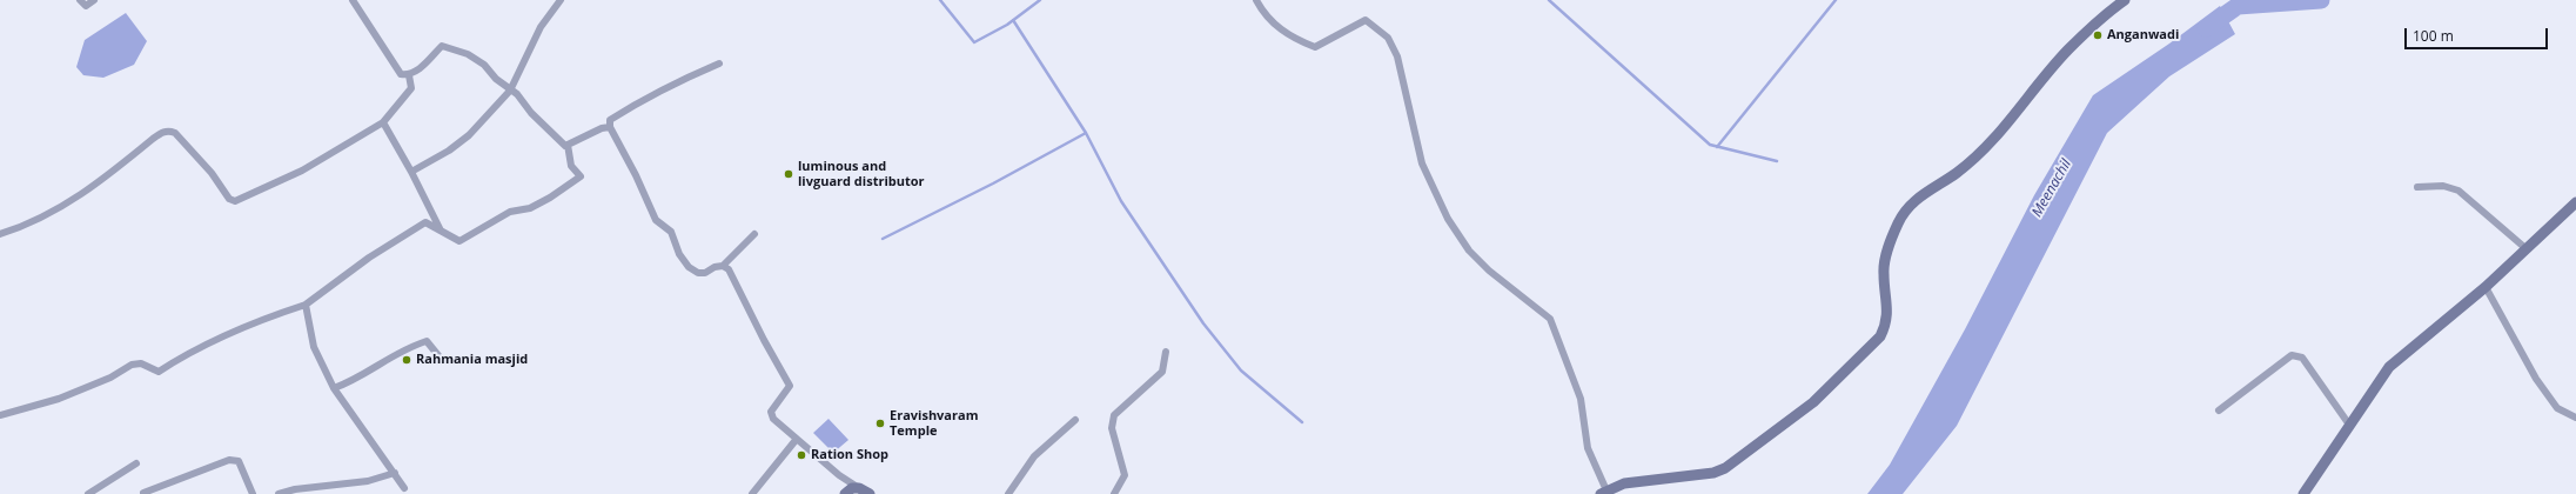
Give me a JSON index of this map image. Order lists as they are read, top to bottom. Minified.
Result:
{"water":["Meenachil"],"places":["Anganwadi","luminous and livguard distributor","Rahmania masjid","Eravishvaram Temple","Ration Shop"],"scale_bar":"100 m"}
